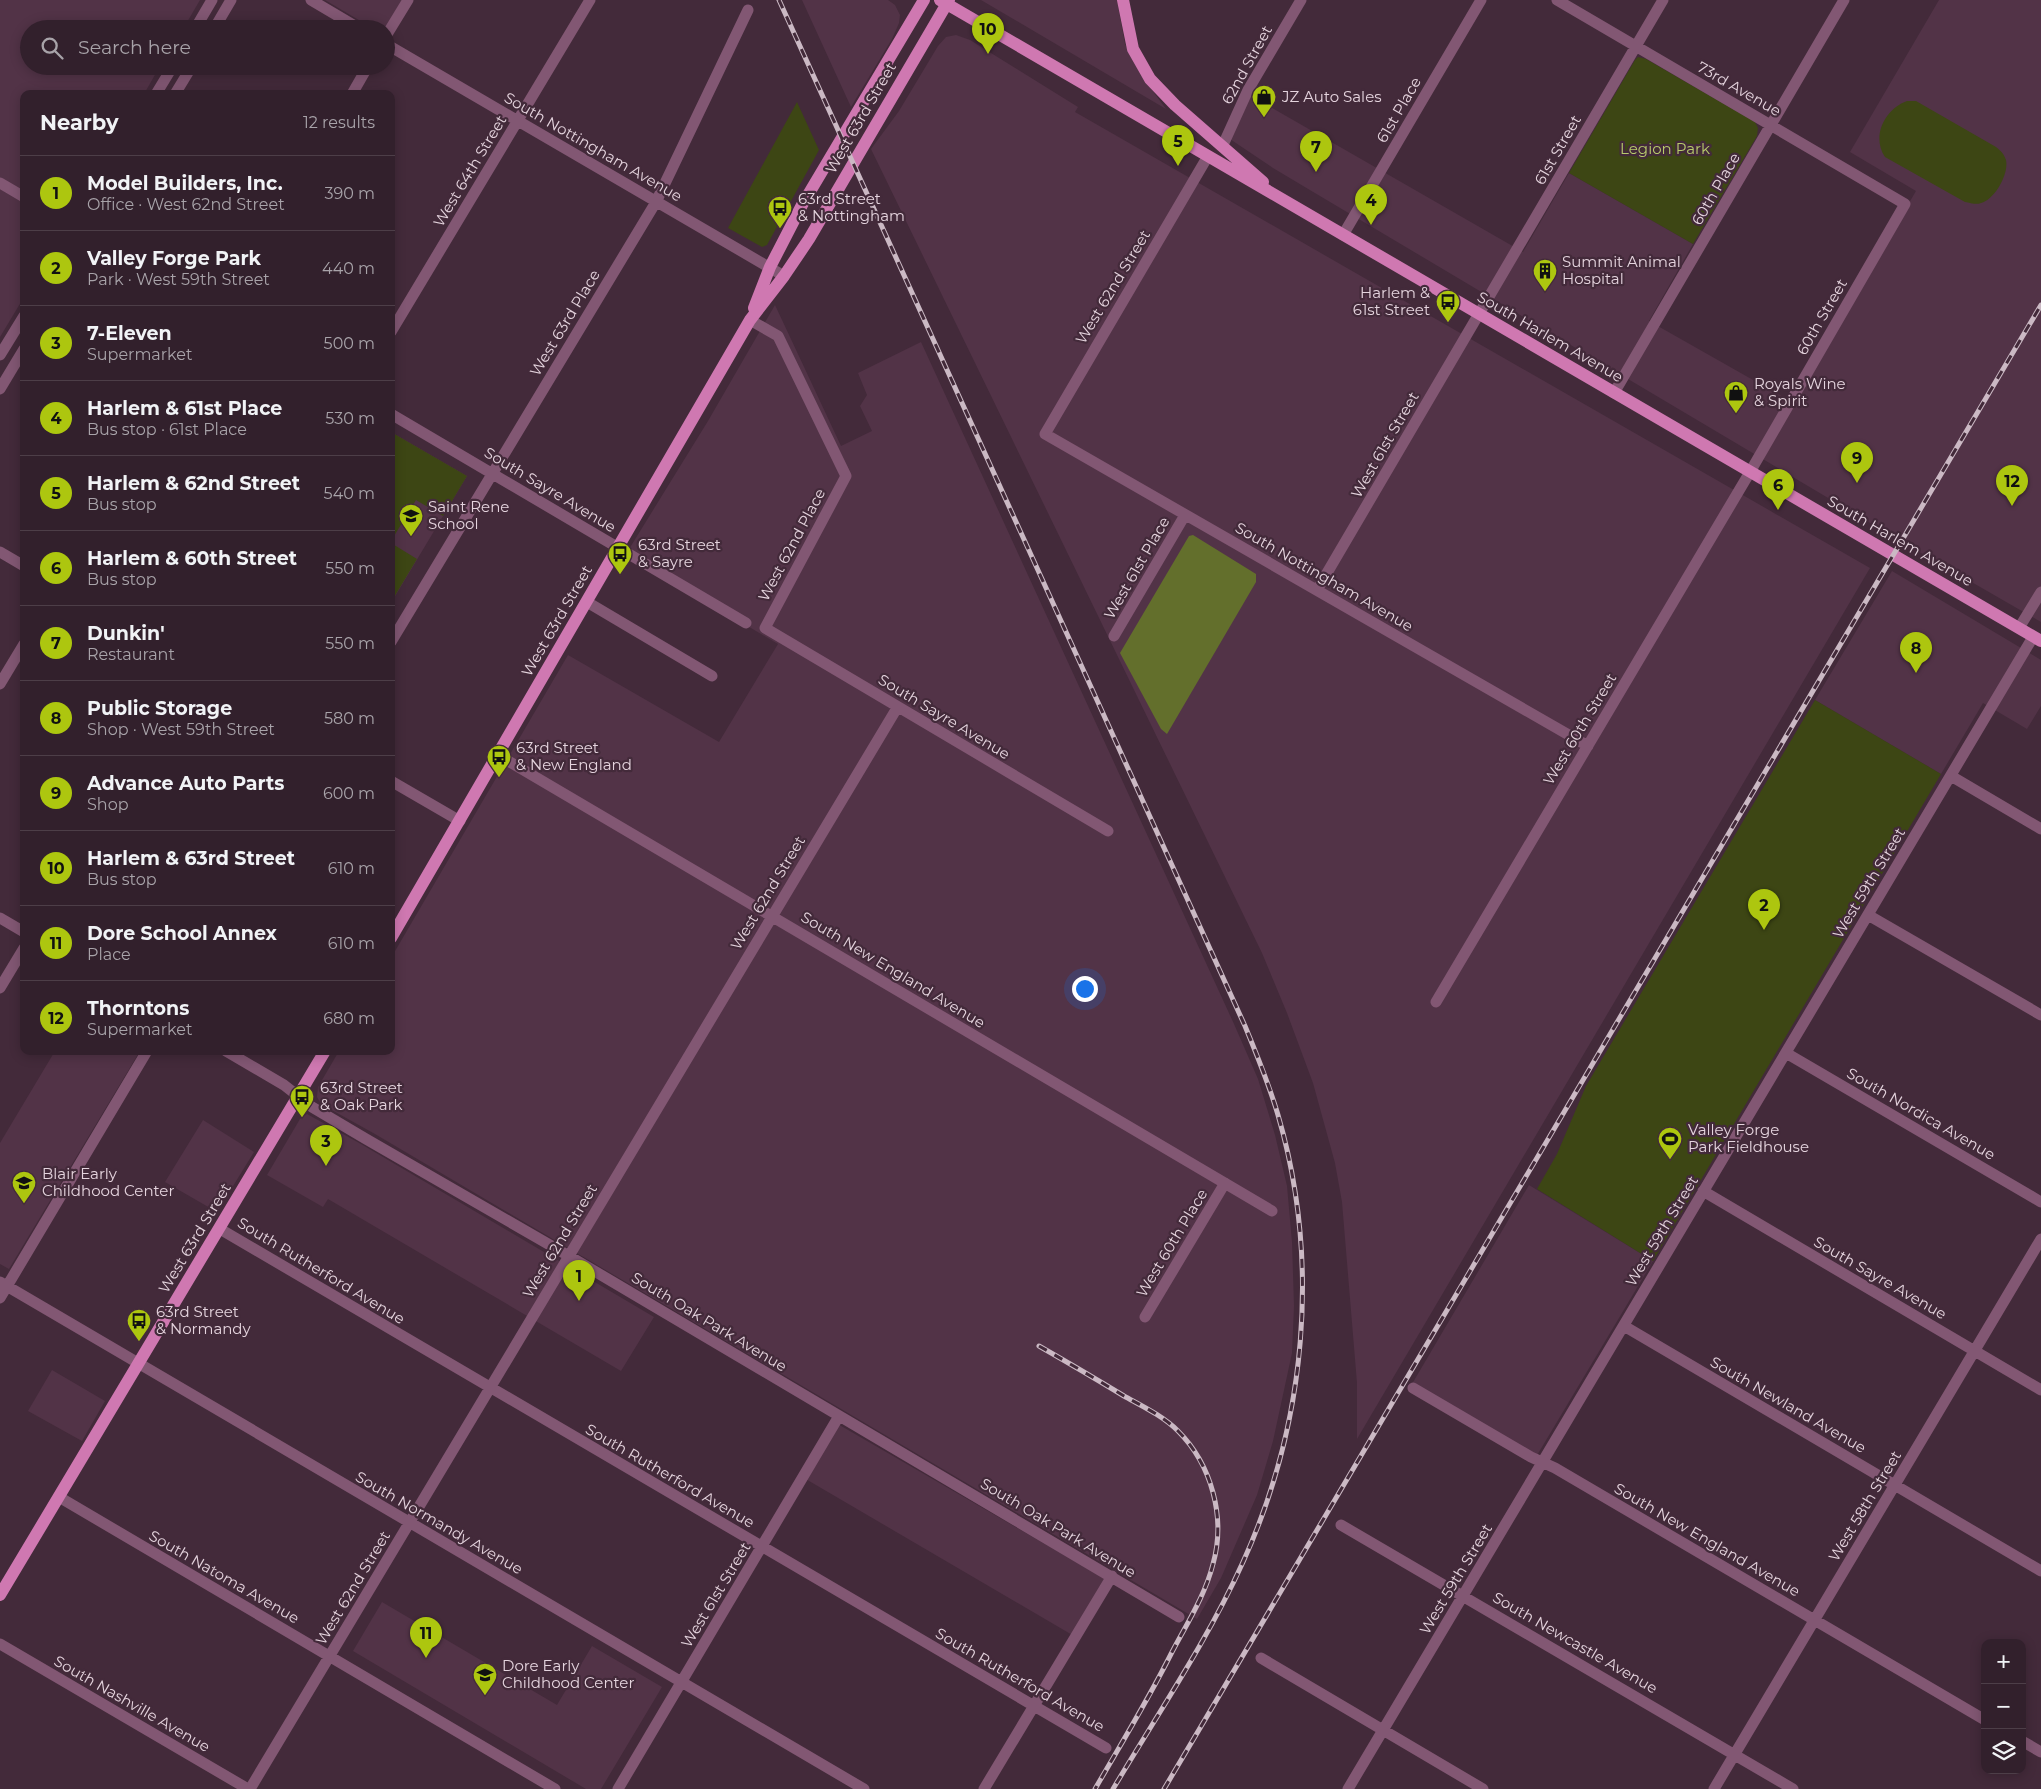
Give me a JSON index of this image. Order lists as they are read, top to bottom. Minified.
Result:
{"streets":{"main road":["West 63rd Street","South Harlem Avenue"],"street":["62nd Street","73rd Avenue","61st Place","South Nottingham Avenue","61st Street","West 64th Street","60th Place","West 62nd Street","60th Street","West 63rd Place","West 61st Street","South Sayre Avenue","West 62nd Place","West 61st Place","West 60th Street","West 59th Street","South New England Avenue","South Nordica Avenue","West 60th Place","South Rutherford Avenue","South Oak Park Avenue","South Newland Avenue","West 58th Street","South Normandy Avenue","South Natoma Avenue","South Newcastle Avenue","South Nashville Avenue"]},"crossings":[["73rd Avenue","61st Street"],["73rd Avenue","60th Place"],["73rd Avenue","60th Street"],["61st Place","South Harlem Avenue"],["West 63rd Street","South Nottingham Avenue"],["West 63rd Street","South Harlem Avenue"],["West 63rd Street","South Sayre Avenue"],["West 63rd Street","West 62nd Place"],["West 63rd Street","South New England Avenue"],["West 63rd Street","South Rutherford Avenue"],["West 63rd Street","South Oak Park Avenue"],["West 63rd Street","South Normandy Avenue"],["West 63rd Street","South Natoma Avenue"],["South Nottingham Avenue","West 64th Street"],["South Nottingham Avenue","West 62nd Street"],["South Nottingham Avenue","West 63rd Place"],["South Nottingham Avenue","West 61st Street"],["South Nottingham Avenue","West 61st Place"],["South Nottingham Avenue","West 60th Street"],["61st Street","South Harlem Avenue"],["61st Street","West 61st Street"],["60th Place","South Harlem Avenue"],["West 62nd Street","South Harlem Avenue"],["West 62nd Street","South Sayre Avenue"],["West 62nd Street","South New England Avenue"],["West 62nd Street","South Rutherford Avenue"],["West 62nd Street","South Oak Park Avenue"],["West 62nd Street","South Normandy Avenue"],["West 62nd Street","South Natoma Avenue"],["West 62nd Street","South Nashville Avenue"],["60th Street","South Harlem Avenue"],["60th Street","West 60th Street"],["West 63rd Place","South Sayre Avenue"],["South Harlem Avenue","West 61st Street"],["South Harlem Avenue","West 60th Street"],["South Harlem Avenue","West 59th Street"],["West 61st Street","South Rutherford Avenue"],["West 61st Street","South Oak Park Avenue"],["West 61st Street","South Normandy Avenue"],["South Sayre Avenue","West 62nd Place"],["South Sayre Avenue","West 59th Street"],["South Sayre Avenue","West 58th Street"],["West 59th Street","South New England Avenue"],["West 59th Street","South Nordica Avenue"],["West 59th Street","South Newland Avenue"],["West 59th Street","South Newcastle Avenue"],["South New England Avenue","West 60th Place"],["South New England Avenue","West 58th Street"],["South Newland Avenue","West 58th Street"],["West 58th Street","South Newcastle Avenue"]],"parks":["Legion Park"],"places":{"shop":["JZ Auto Sales","Royals Wine & Spirit"],"bus stop":["63rd Street & Nottingham","Harlem & 61st Street","63rd Street & Sayre","63rd Street & New England","63rd Street & Oak Park","63rd Street & Normandy"],"building":["Summit Animal Hospital"],"school or university":["Saint Rene School","Blair Early Childhood Center","Dore Early Childhood Center"],"sports":["Valley Forge Park Fieldhouse"]},"page":{"pins":["10","5","7","4","9","12","6","8","2","3","1","11"],"search":"Search here","heading":["Nearby","12 results"],"list":[{"mark":"1","name":"Model Builders, Inc.","note":"Office · West 62nd Street","value":"390 m"},{"mark":"2","name":"Valley Forge Park","note":"Park · West 59th Street","value":"440 m"},{"mark":"3","name":"7-Eleven","note":"Supermarket","value":"500 m"},{"mark":"4","name":"Harlem & 61st Place","note":"Bus stop · 61st Place","value":"530 m"},{"mark":"5","name":"Harlem & 62nd Street","note":"Bus stop","value":"540 m"},{"mark":"6","name":"Harlem & 60th Street","note":"Bus stop","value":"550 m"},{"mark":"7","name":"Dunkin'","note":"Restaurant","value":"550 m"},{"mark":"8","name":"Public Storage","note":"Shop · West 59th Street","value":"580 m"},{"mark":"9","name":"Advance Auto Parts","note":"Shop","value":"600 m"},{"mark":"10","name":"Harlem & 63rd Street","note":"Bus stop","value":"610 m"},{"mark":"11","name":"Dore School Annex","note":"Place","value":"610 m"},{"mark":"12","name":"Thorntons","note":"Supermarket","value":"680 m"}],"map_buttons":["+","−"]}}
